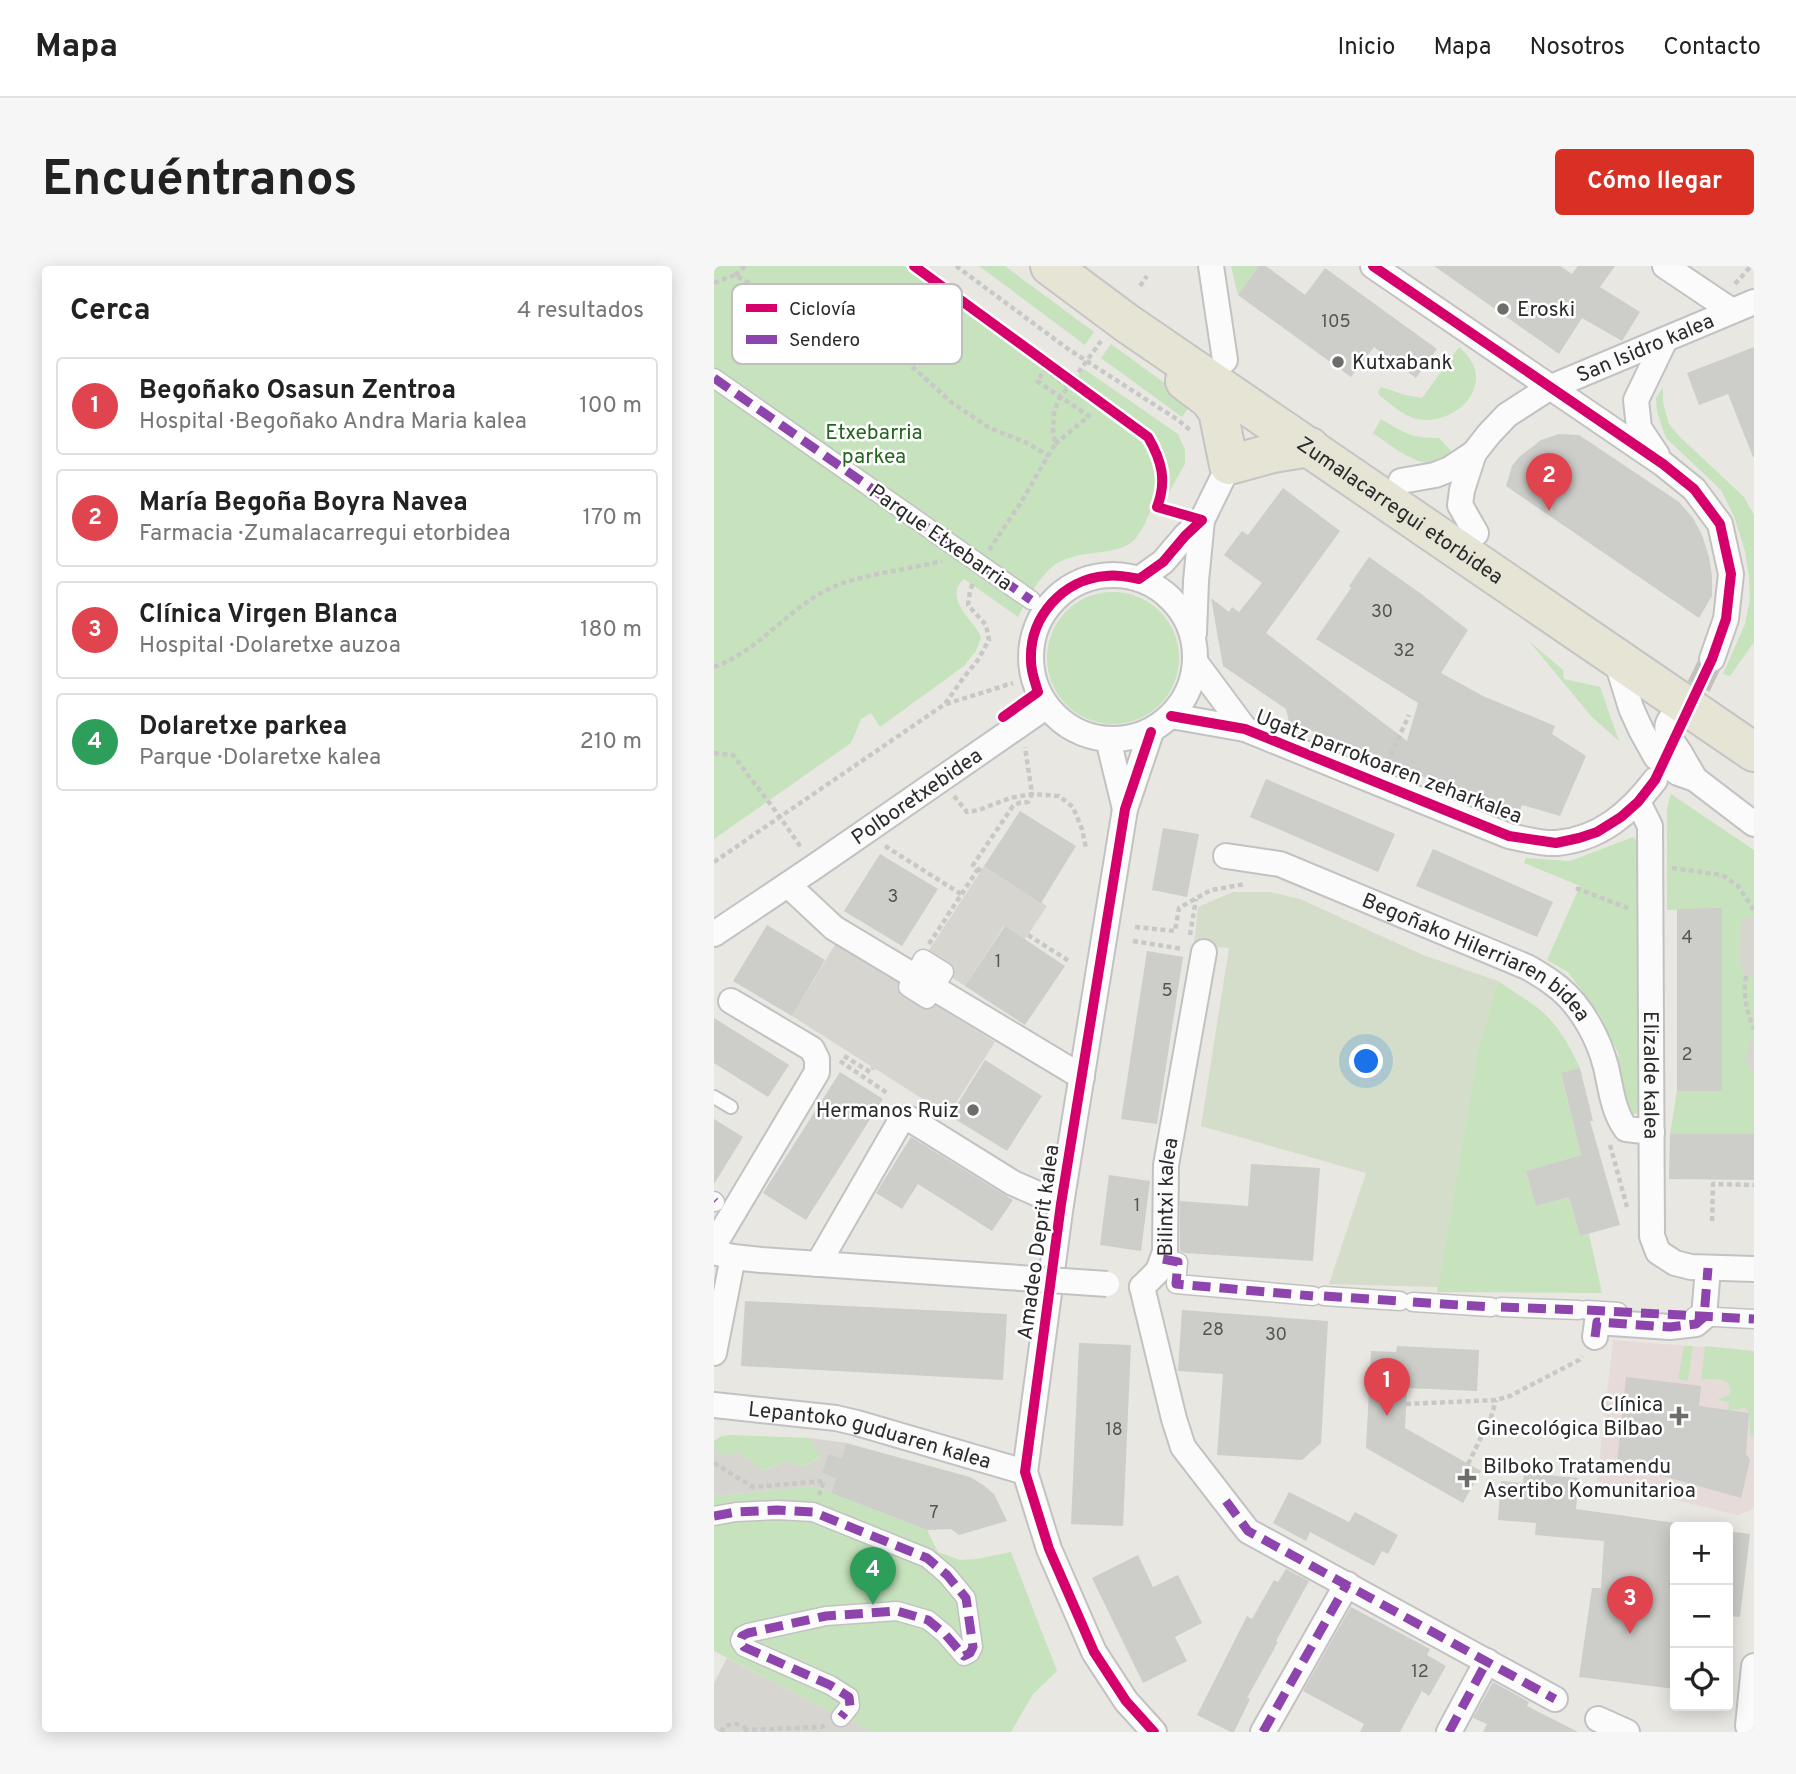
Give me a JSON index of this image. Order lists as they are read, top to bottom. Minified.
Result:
{"streets":{"main road":["Zumalacarregui etorbidea"],"street":["San Isidro kalea","Parque Etxebarria","Ugatz parrokoaren zeharkalea","Polboretxebidea","Begoñako Hilerriaren bidea","Elizalde kalea","Bilintxi kalea","Amadeo Deprit kalea","Lepantoko guduaren kalea"]},"crossings":[["San Isidro kalea","Zumalacarregui etorbidea"],["Ugatz parrokoaren zeharkalea","Polboretxebidea"],["Ugatz parrokoaren zeharkalea","Elizalde kalea"],["Ugatz parrokoaren zeharkalea","Amadeo Deprit kalea"],["Polboretxebidea","Amadeo Deprit kalea"],["Begoñako Hilerriaren bidea","Elizalde kalea"],["Amadeo Deprit kalea","Lepantoko guduaren kalea"]],"parks":["Etxebarria parkea"],"places":{"other":["Eroski","Kutxabank","Hermanos Ruiz"],"health":["Clínica Ginecológica Bilbao","Bilboko Tratamendu Asertibo Komunitarioa"]},"house_numbers":["105","30","32","3","4","1","5","2","1","28","30","18","7","12"],"legend":["Ciclovía","Sendero"],"page":{"header":"Mapa","nav":["Inicio","Mapa","Nosotros","Contacto"],"buttons":"Cómo llegar","title":"Encuéntranos","heading":["Cerca","4 resultados"],"list":[{"mark":"1","name":"Begoñako Osasun Zentroa","note":"Hospital · Begoñako Andra Maria kalea","value":"100 m"},{"mark":"2","name":"María Begoña Boyra Navea","note":"Farmacia · Zumalacarregui etorbidea","value":"170 m"},{"mark":"3","name":"Clínica Virgen Blanca","note":"Hospital · Dolaretxe auzoa","value":"180 m"},{"mark":"4","name":"Dolaretxe parkea","note":"Parque · Dolaretxe kalea","value":"210 m"}],"pins":["2","1","4","3"],"map_buttons":["+","−"]}}
